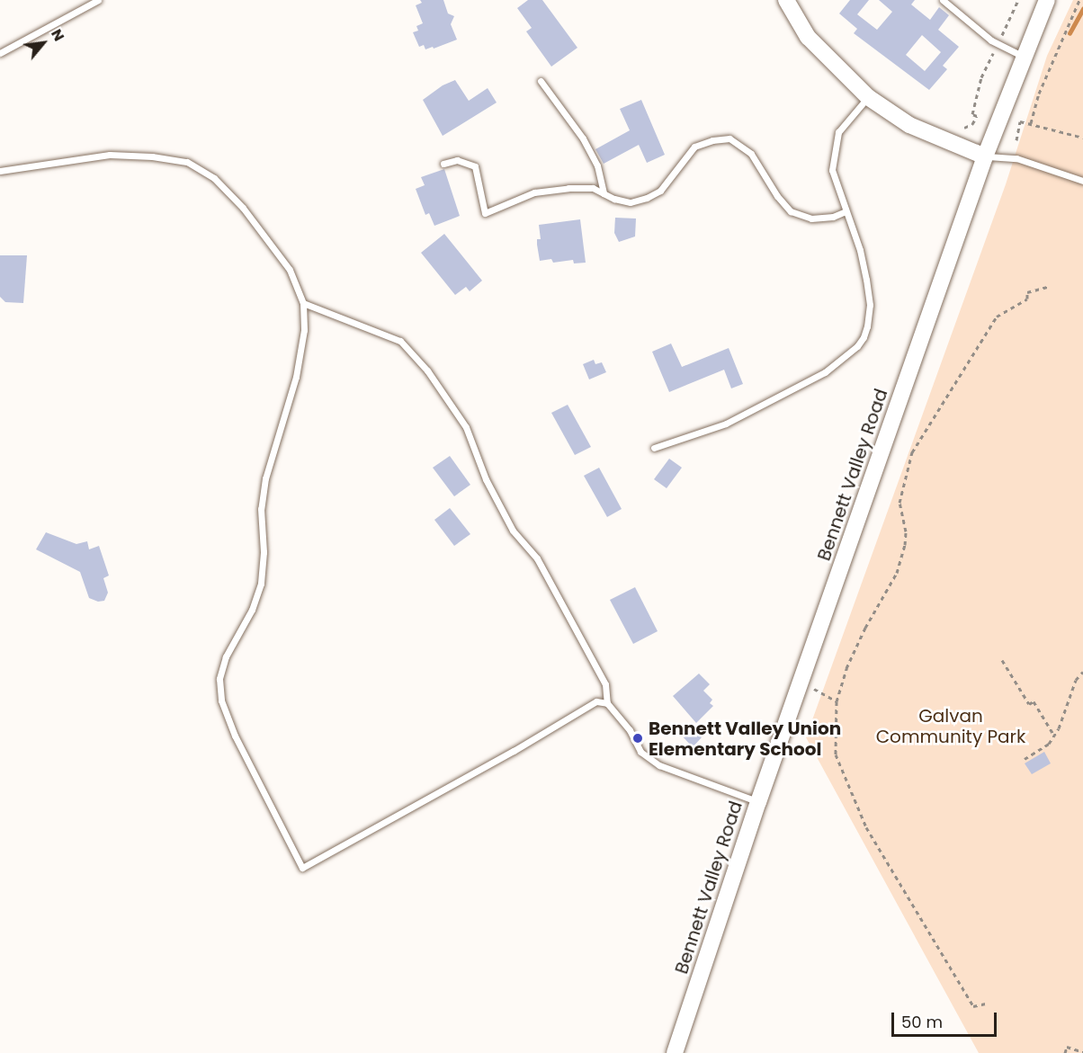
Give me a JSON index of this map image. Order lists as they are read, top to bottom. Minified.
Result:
{"streets":{"street":["Bennett Valley Road"]},"parks":["Galvan Community Park"],"places":["Bennett Valley Union Elementary School"],"scale_bar":"50 m","north":"top right"}
